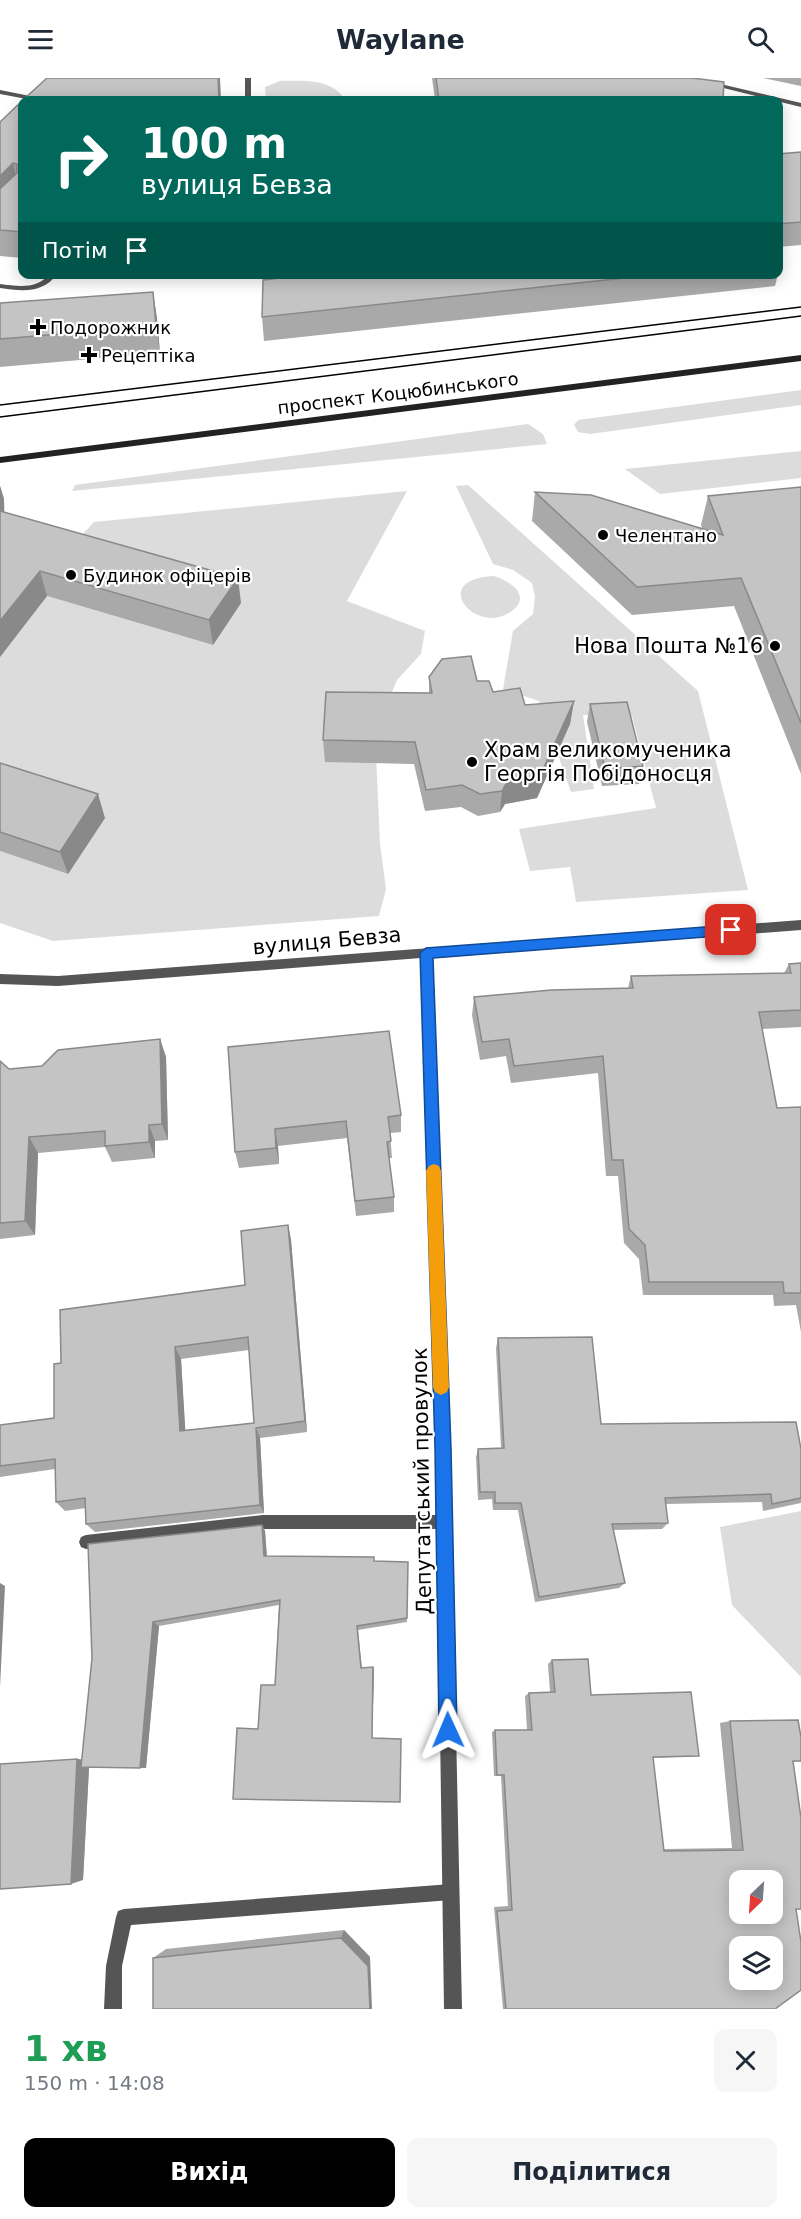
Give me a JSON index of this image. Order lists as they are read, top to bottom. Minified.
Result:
{"streets":{"main road":["проспект Коцюбинського"],"street":["вулиця Бевза","Депутатський провулок"]},"crossings":[["вулиця Бевза","Депутатський провулок"]],"places":{"health":["Подорожник","Рецептіка"],"other":["Челентано","Будинок офіцерів","Нова Пошта №16","Храм великомученика Георгія Побідоносця"]},"north":"bottom left","page":{"header":"Waylane","turn":["100 m","вулиця Бевза"],"then":"Потім","heading":["1 хв","150 m · 14:08"],"buttons":["Вихід","Поділитися"]}}
